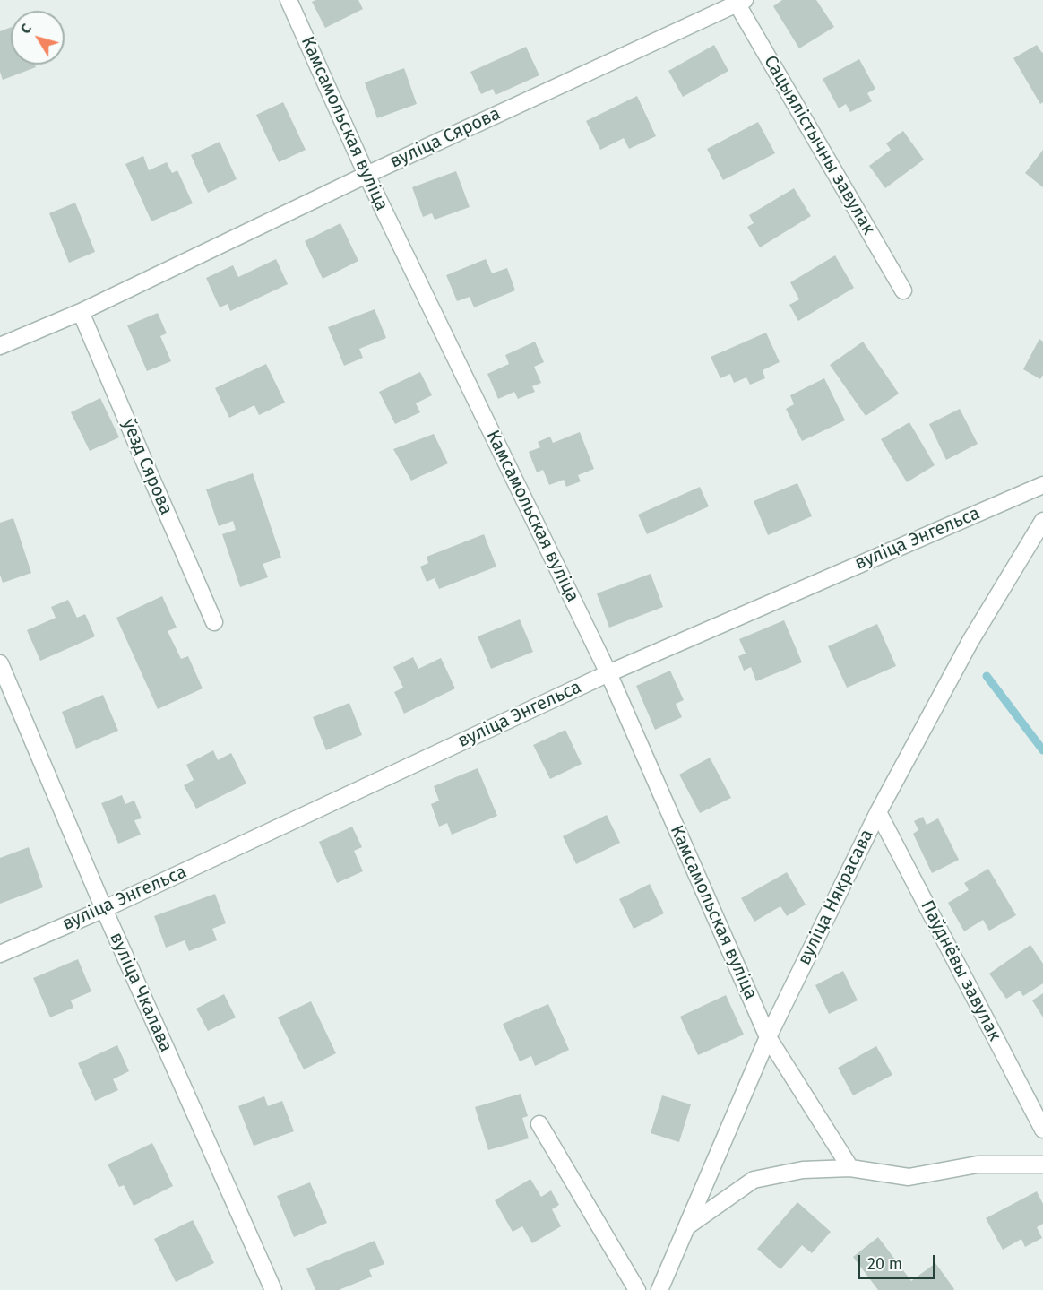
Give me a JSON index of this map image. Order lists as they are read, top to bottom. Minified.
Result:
{"streets":{"street":["Камсамольская вуліца","вуліца Сярова","Сацыялістычны завулак","ўезд Сярова","вуліца Энгельса","вуліца Някрасава","Паўднёвы завулак","вуліца Чкалава"]},"crossings":[["Камсамольская вуліца","вуліца Сярова"],["Камсамольская вуліца","вуліца Энгельса"],["Камсамольская вуліца","вуліца Някрасава"],["вуліца Сярова","Сацыялістычны завулак"],["вуліца Сярова","ўезд Сярова"],["вуліца Энгельса","вуліца Чкалава"],["вуліца Някрасава","Паўднёвы завулак"]],"scale_bar":"20 m","north":"top left"}
